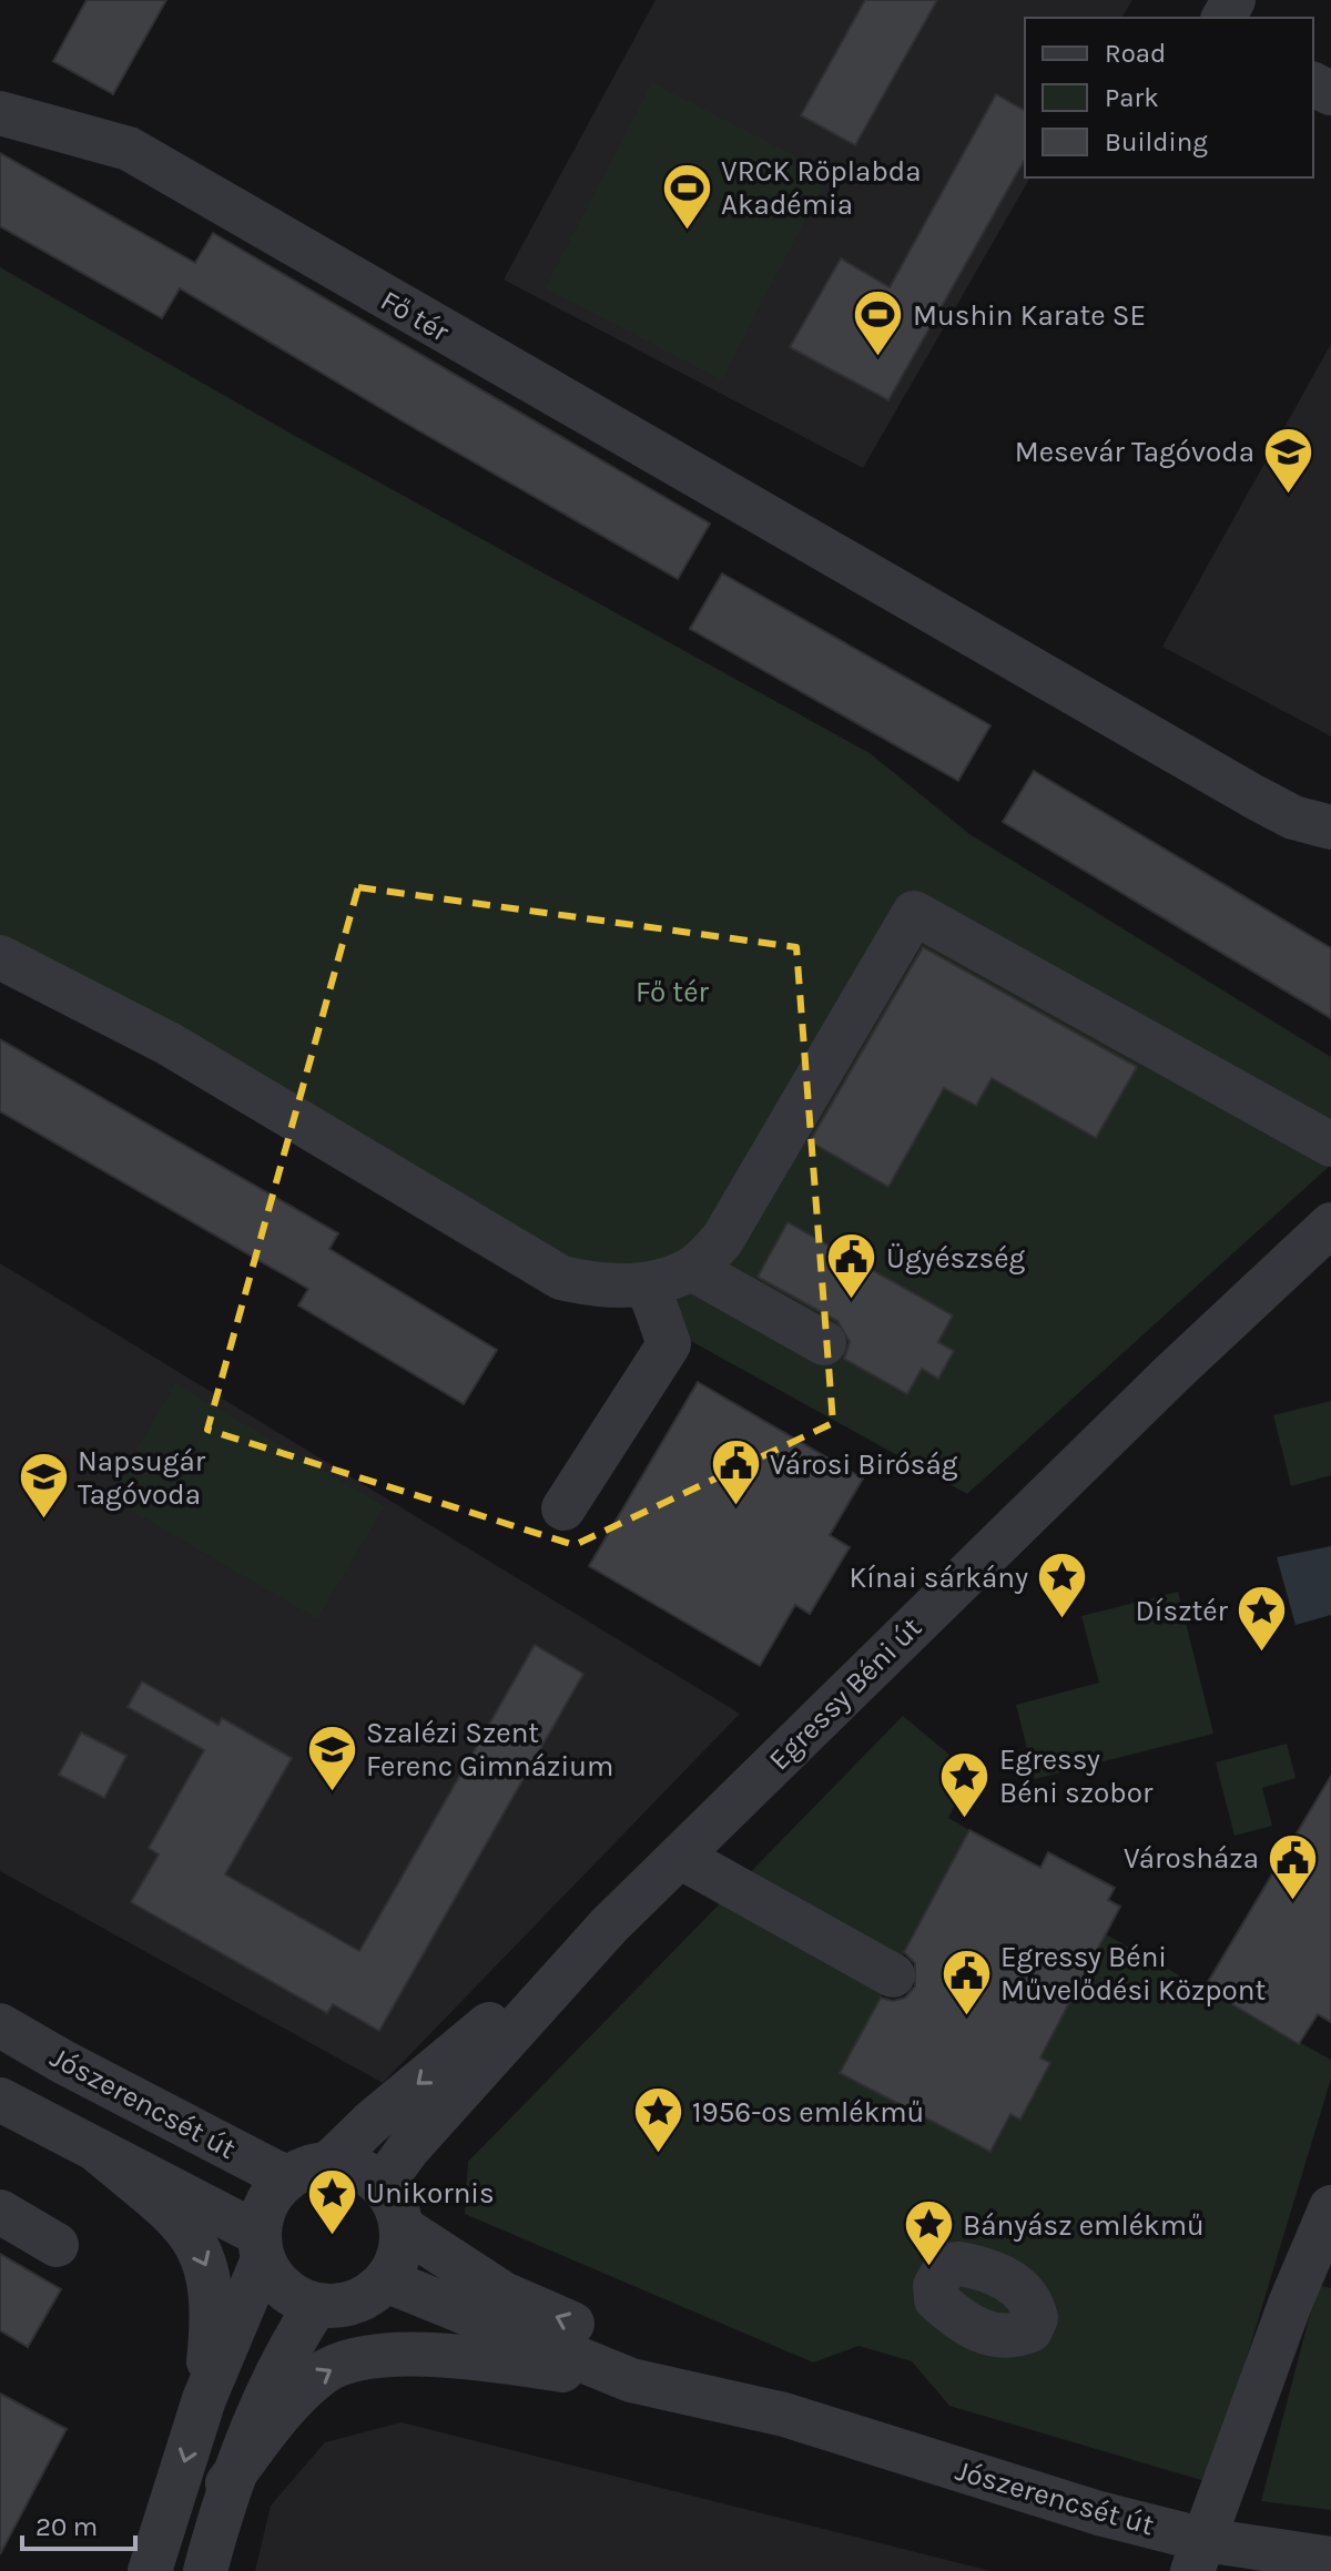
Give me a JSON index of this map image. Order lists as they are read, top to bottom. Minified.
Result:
{"streets":{"street":["Fő tér","Egressy Béni út","Jószerencsét út"]},"crossings":[["Egressy Béni út","Jószerencsét út"]],"parks":["Fő tér"],"places":{"sports":["VRCK Röplabda Akadémia","Mushin Karate SE"],"school or university":["Mesevár Tagóvoda","Napsugár Tagóvoda","Szalézi Szent Ferenc Gimnázium"],"public building":["Ügyészség","Városi Biróság","Városháza","Egressy Béni Művelődési Központ"],"place":["Kínai sárkány","Dísztér","Egressy Béni szobor","1956-os emlékmű","Unikornis","Bányász emlékmű"]},"legend":["Road","Park","Building"],"scale_bar":"20 m"}
